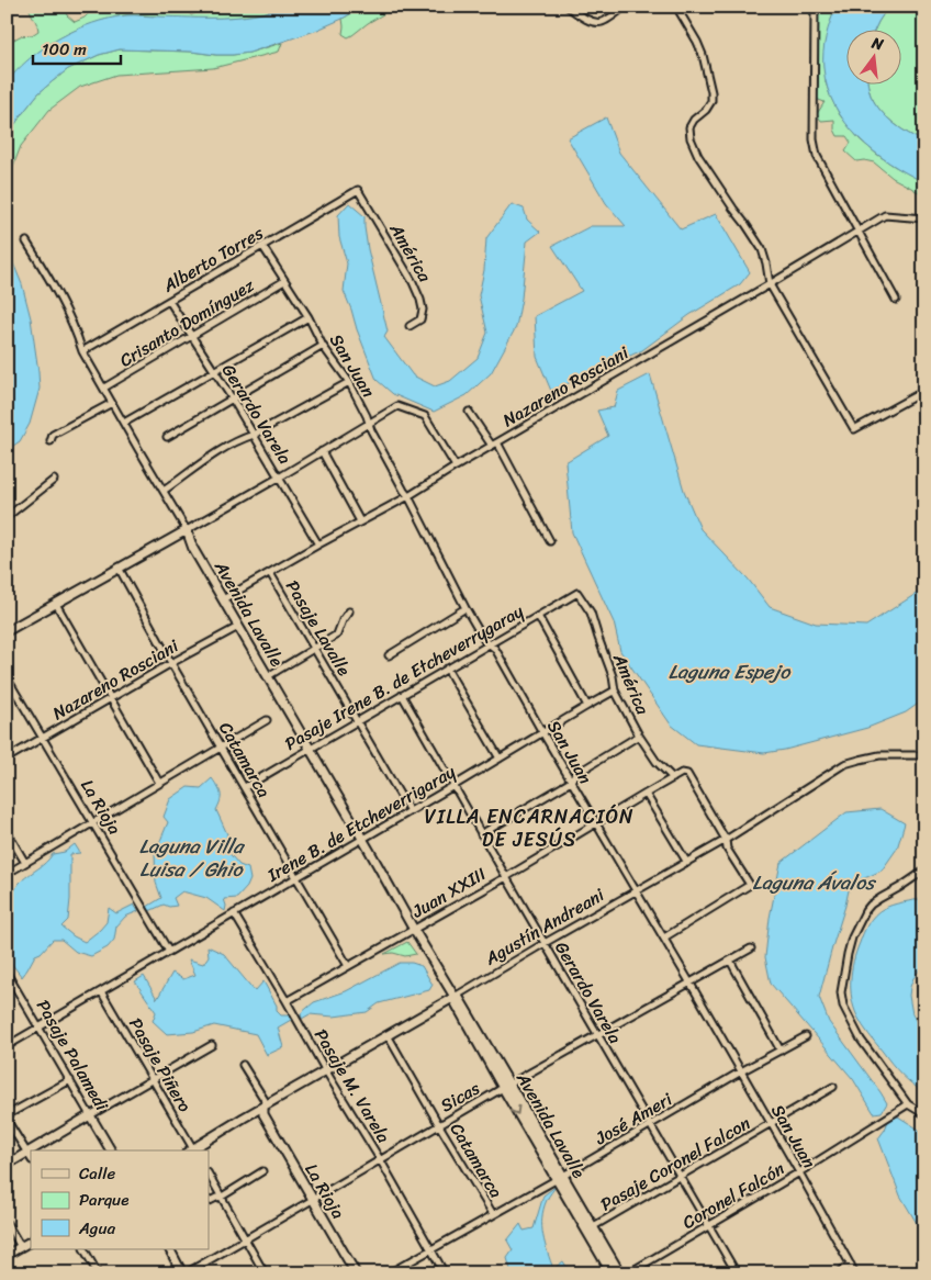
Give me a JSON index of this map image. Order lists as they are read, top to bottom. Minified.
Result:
{"streets":{"street":["América","Alberto Torres","Crisanto Domínguez","San Juan","Nazareno Rosciani","Gerardo Varela","Avenida Lavalle","Pasaje Lavalle","Pasaje Irene B. de Etcheverrygaray","Catamarca","La Rioja","Irene B. de Etcheverrigaray","Juan XXIII","Agustín Andreani","Pasaje Palamedi","Pasaje Piñero","Pasaje M. Varela","Sicas","José Ameri","Pasaje Coronel Falcon","Coronel Falcón"]},"crossings":[["América","Alberto Torres"],["América","Pasaje Irene B. de Etcheverrygaray"],["América","Irene B. de Etcheverrigaray"],["América","Juan XXIII"],["Alberto Torres","San Juan"],["Alberto Torres","Gerardo Varela"],["Alberto Torres","Avenida Lavalle"],["Crisanto Domínguez","San Juan"],["Crisanto Domínguez","Gerardo Varela"],["Crisanto Domínguez","Avenida Lavalle"],["San Juan","Nazareno Rosciani"],["San Juan","Pasaje Irene B. de Etcheverrygaray"],["San Juan","Irene B. de Etcheverrigaray"],["San Juan","Juan XXIII"],["San Juan","Agustín Andreani"],["San Juan","Sicas"],["San Juan","José Ameri"],["San Juan","Pasaje Coronel Falcon"],["San Juan","Coronel Falcón"],["Nazareno Rosciani","Gerardo Varela"],["Nazareno Rosciani","Avenida Lavalle"],["Nazareno Rosciani","Pasaje Lavalle"],["Nazareno Rosciani","Catamarca"],["Nazareno Rosciani","La Rioja"],["Gerardo Varela","Pasaje Irene B. de Etcheverrygaray"],["Gerardo Varela","Irene B. de Etcheverrigaray"],["Gerardo Varela","Juan XXIII"],["Gerardo Varela","Agustín Andreani"],["Gerardo Varela","Sicas"],["Gerardo Varela","José Ameri"],["Gerardo Varela","Pasaje Coronel Falcon"],["Gerardo Varela","Coronel Falcón"],["Avenida Lavalle","Pasaje Irene B. de Etcheverrygaray"],["Avenida Lavalle","Irene B. de Etcheverrigaray"],["Avenida Lavalle","Juan XXIII"],["Avenida Lavalle","Agustín Andreani"],["Avenida Lavalle","Sicas"],["Avenida Lavalle","José Ameri"],["Avenida Lavalle","Pasaje Coronel Falcon"],["Pasaje Lavalle","Pasaje Irene B. de Etcheverrygaray"],["Pasaje Lavalle","Irene B. de Etcheverrigaray"],["Pasaje Irene B. de Etcheverrygaray","Catamarca"],["Catamarca","Irene B. de Etcheverrigaray"],["Catamarca","Juan XXIII"],["Catamarca","Agustín Andreani"],["Catamarca","Sicas"],["Catamarca","José Ameri"],["La Rioja","Irene B. de Etcheverrigaray"],["La Rioja","Agustín Andreani"],["La Rioja","Sicas"],["Irene B. de Etcheverrigaray","Pasaje Palamedi"],["Irene B. de Etcheverrigaray","Pasaje Piñero"],["Irene B. de Etcheverrigaray","Pasaje M. Varela"],["Juan XXIII","Agustín Andreani"],["Juan XXIII","Pasaje M. Varela"],["Agustín Andreani","Pasaje M. Varela"],["Pasaje M. Varela","Sicas"],["Pasaje M. Varela","José Ameri"]],"districts":["VILLA ENCARNACIÓN DE JESÚS"],"water":["Laguna Espejo","Laguna Villa Luisa / Ghio","Laguna Ávalos"],"legend":["Calle","Parque","Agua"],"scale_bar":"100 m","north":"top"}
